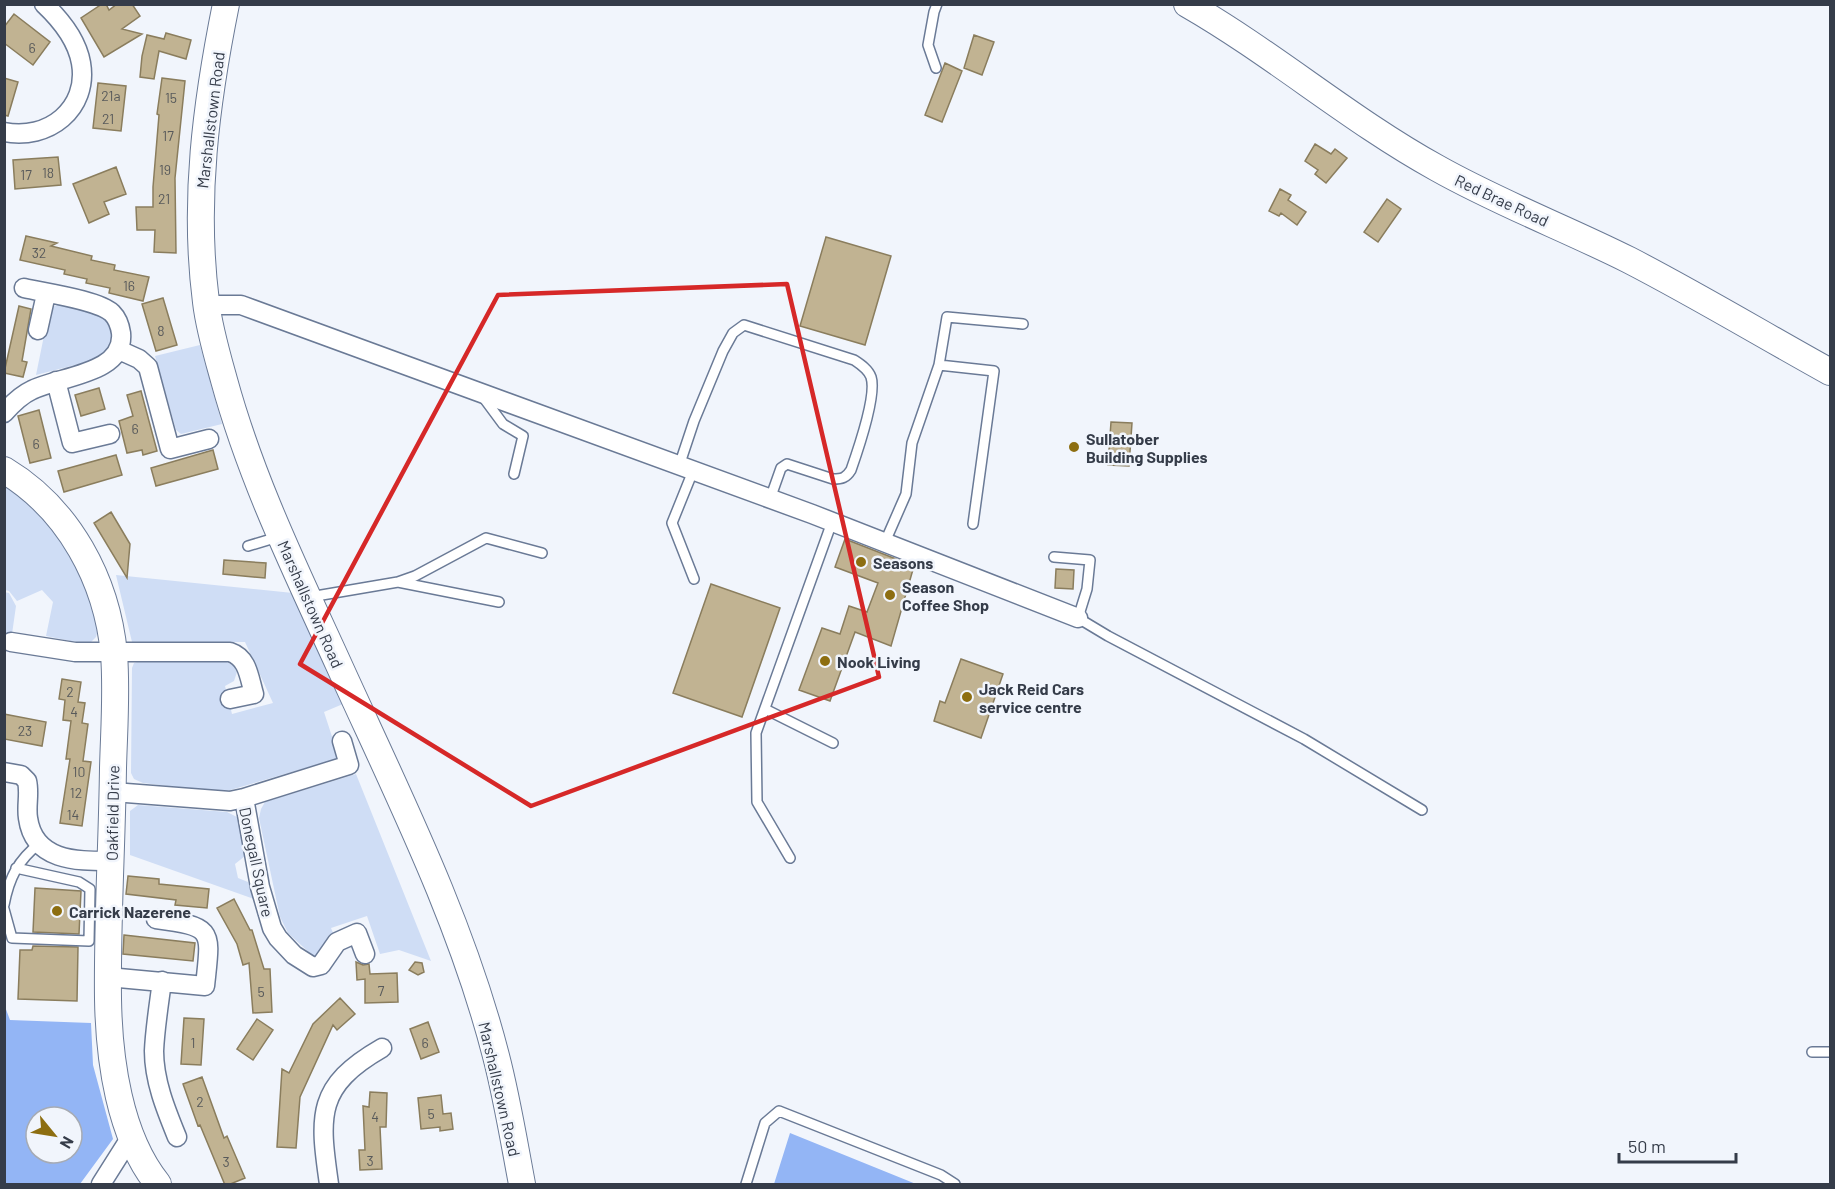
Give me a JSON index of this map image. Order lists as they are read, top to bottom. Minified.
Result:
{"streets":{"street":["Marshallstown Road","Red Brae Road","Oakfield Drive","Donegall Square"]},"crossings":[["Oakfield Drive","Donegall Square"]],"places":["Sullatober Building Supplies","Seasons","Season Coffee Shop","Nook Living","Jack Reid Cars service centre","Carrick Nazerene"],"house_numbers":["6","21a","15","21","17","19","18","17","21","32","16","8","6","6","2","4","23","10","12","14","7","5","1","6","2","5","4","3","3"],"scale_bar":"50 m","north":"bottom right"}
